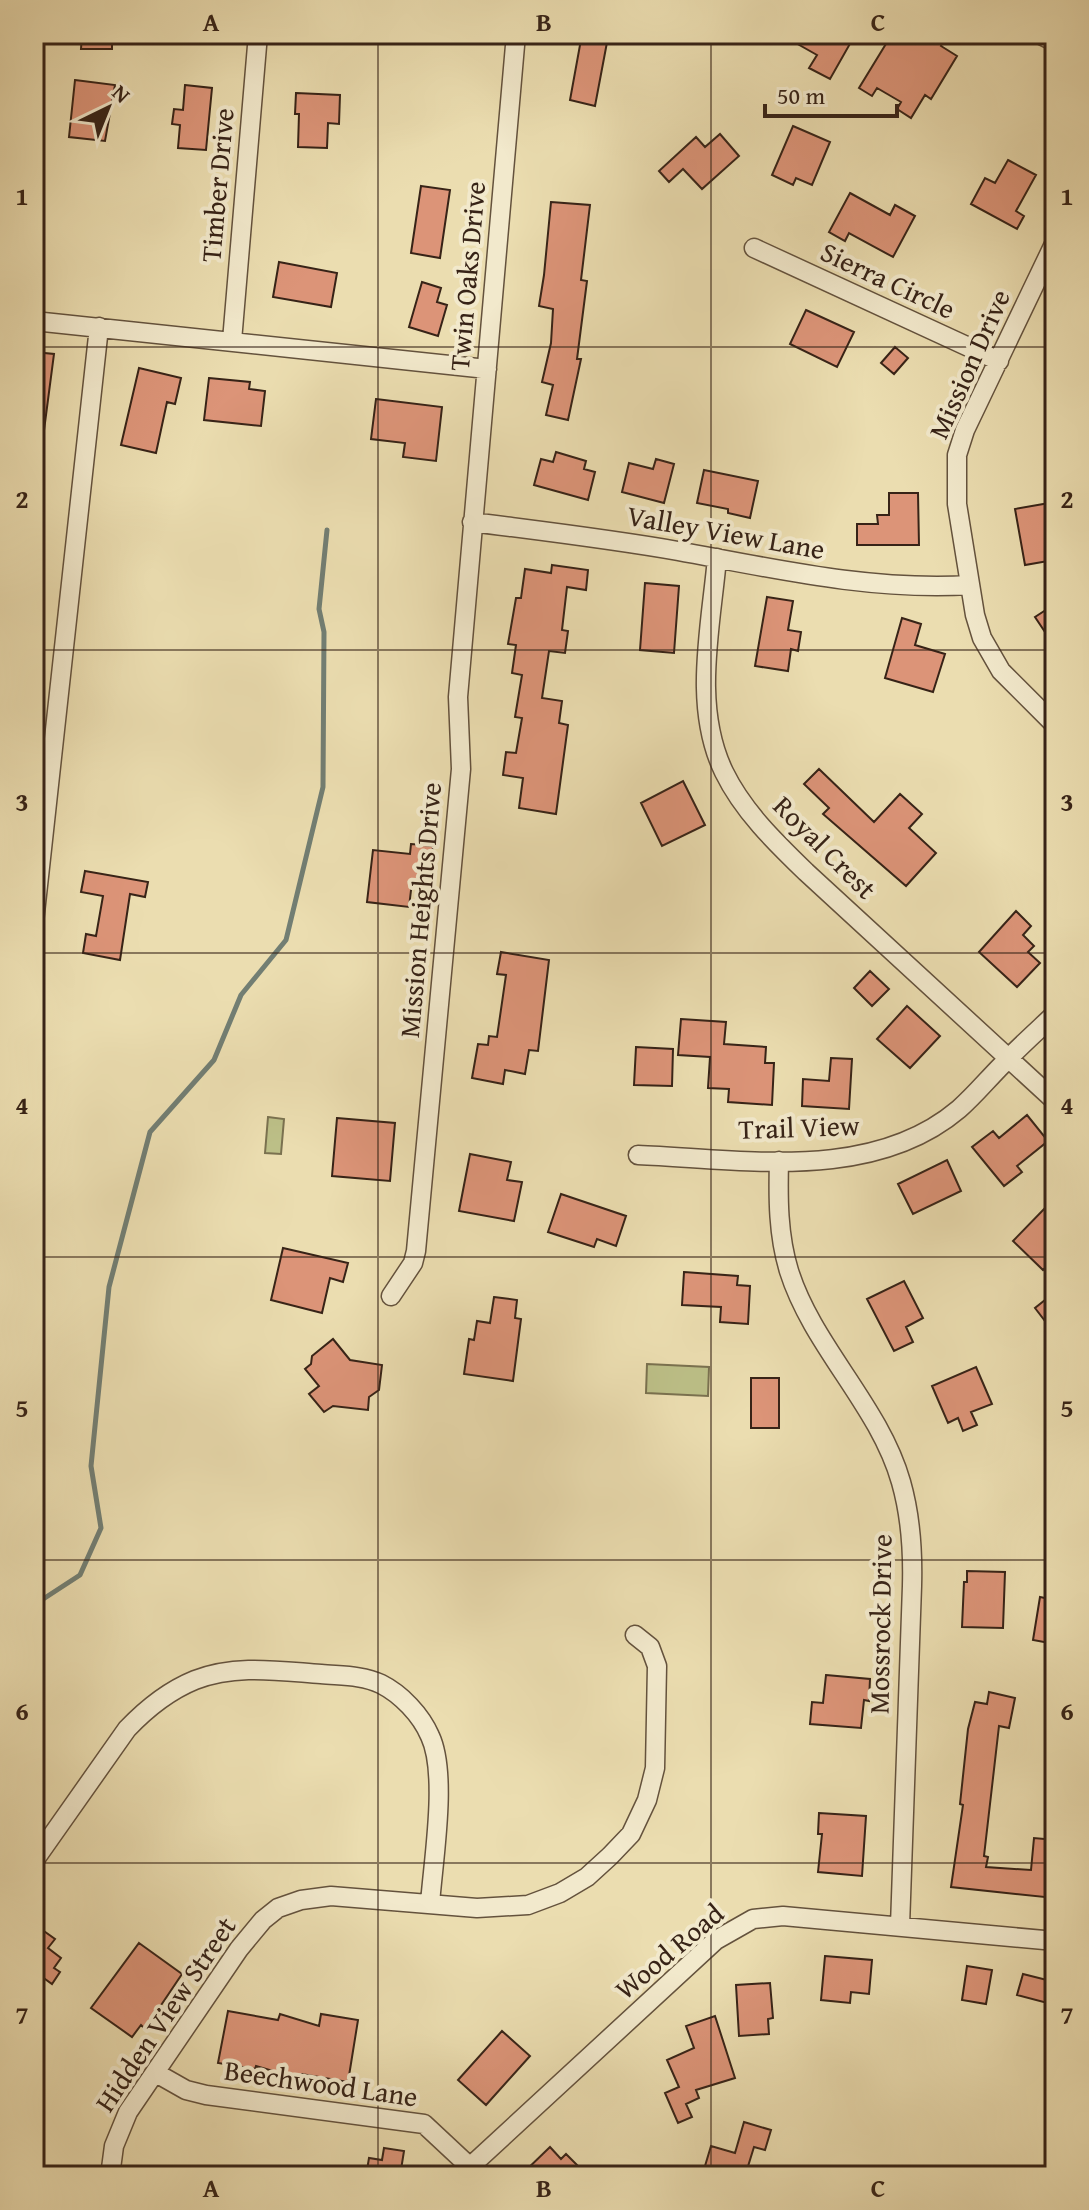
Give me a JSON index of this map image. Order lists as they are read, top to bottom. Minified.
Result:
{"streets":{"street":["Timber Drive","Twin Oaks Drive","Sierra Circle","Mission Drive","Valley View Lane","Royal Crest","Mission Heights Drive","Trail View","Mossrock Drive","Wood Road","Hidden View Street","Beechwood Lane"]},"crossings":[["Twin Oaks Drive","Valley View Lane"],["Twin Oaks Drive","Mission Heights Drive"],["Sierra Circle","Mission Drive"],["Mission Drive","Valley View Lane"],["Valley View Lane","Royal Crest"],["Valley View Lane","Mission Heights Drive"],["Royal Crest","Trail View"],["Trail View","Mossrock Drive"],["Mossrock Drive","Wood Road"],["Wood Road","Beechwood Lane"],["Hidden View Street","Beechwood Lane"]],"scale_bar":"50 m","north":"top right","grid":{"columns":["A","B","C"],"rows":["1","2","3","4","5","6","7"]}}
